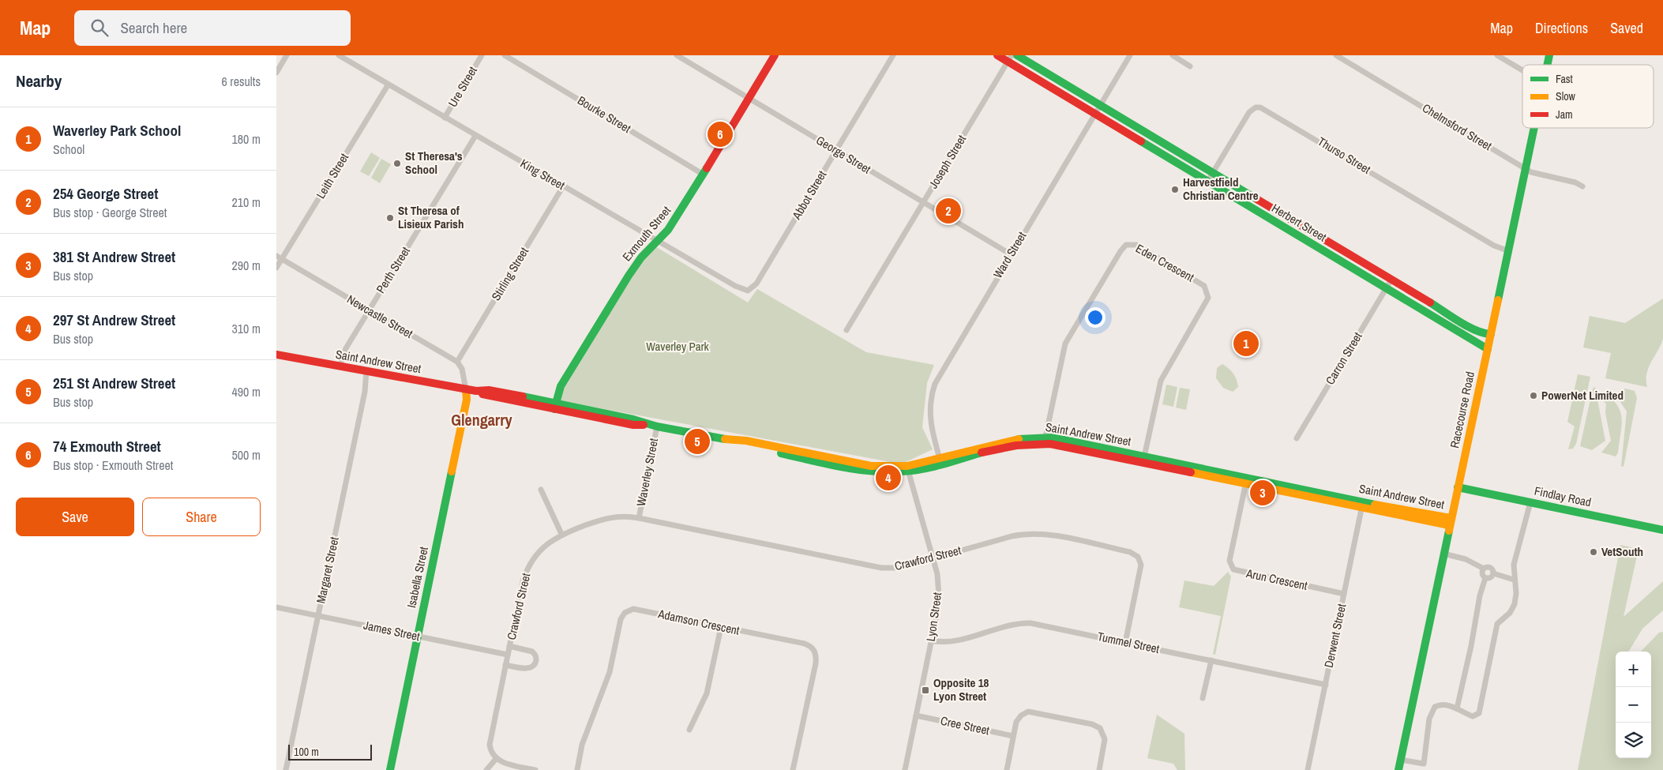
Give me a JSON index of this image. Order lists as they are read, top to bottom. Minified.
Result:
{"streets":{"street":["Ure Street","Bourke Street","Chelmsford Street","George Street","Thurso Street","Joseph Street","King Street","Leith Street","Abbot Street","Herbert Street","Exmouth Street","Ward Street","Eden Crescent","Perth Street","Stirling Street","Newcastle Street","Carron Street","Saint Andrew Street","Racecourse Road","Waverley Street","Findlay Road","Crawford Street","Margaret Street","Isabella Street","Arun Crescent","Lyon Street","Adamson Crescent","James Street","Derwent Street","Tummel Street","Cree Street"]},"crossings":[["Ure Street","King Street"],["Bourke Street","Exmouth Street"],["Chelmsford Street","Racecourse Road"],["George Street","Joseph Street"],["George Street","Abbot Street"],["George Street","Exmouth Street"],["George Street","Ward Street"],["Thurso Street","Herbert Street"],["Thurso Street","Racecourse Road"],["Joseph Street","Herbert Street"],["King Street","Leith Street"],["King Street","Abbot Street"],["King Street","Exmouth Street"],["King Street","Perth Street"],["King Street","Stirling Street"],["Leith Street","Newcastle Street"],["Herbert Street","Ward Street"],["Herbert Street","Carron Street"],["Herbert Street","Racecourse Road"],["Exmouth Street","Saint Andrew Street"],["Ward Street","Saint Andrew Street"],["Eden Crescent","Saint Andrew Street"],["Perth Street","Newcastle Street"],["Perth Street","Saint Andrew Street"],["Stirling Street","Newcastle Street"],["Saint Andrew Street","Racecourse Road"],["Saint Andrew Street","Waverley Street"],["Saint Andrew Street","Margaret Street"],["Saint Andrew Street","Isabella Street"],["Saint Andrew Street","Arun Crescent"],["Saint Andrew Street","Lyon Street"],["Saint Andrew Street","Derwent Street"],["Racecourse Road","Findlay Road"],["Waverley Street","Crawford Street"],["Crawford Street","Lyon Street"],["Crawford Street","James Street"],["Crawford Street","Tummel Street"],["Margaret Street","James Street"],["Isabella Street","James Street"],["Arun Crescent","Derwent Street"],["Lyon Street","Tummel Street"],["Lyon Street","Cree Street"],["Derwent Street","Tummel Street"]],"districts":["Glengarry"],"parks":["Waverley Park"],"places":{"other":["St Theresa's School","Harvestfield Christian Centre","St Theresa of Lisieux Parish","PowerNet Limited","VetSouth"],"transit":["Opposite 18 Lyon Street"]},"legend":["Fast","Slow","Jam"],"scale_bar":"100 m","page":{"header":"Map","search":"Search here","nav":["Map","Directions","Saved"],"heading":["Nearby","6 results"],"list":[{"mark":"1","name":"Waverley Park School","note":"School","value":"180 m"},{"mark":"2","name":"254 George Street","note":"Bus stop · George Street","value":"210 m"},{"mark":"3","name":"381 St Andrew Street","note":"Bus stop","value":"290 m"},{"mark":"4","name":"297 St Andrew Street","note":"Bus stop","value":"310 m"},{"mark":"5","name":"251 St Andrew Street","note":"Bus stop","value":"490 m"},{"mark":"6","name":"74 Exmouth Street","note":"Bus stop · Exmouth Street","value":"500 m"}],"pins":["6","2","1","5","4","3"],"buttons":["Save","Share"],"map_buttons":["+","−"],"scale":"100 m"}}
